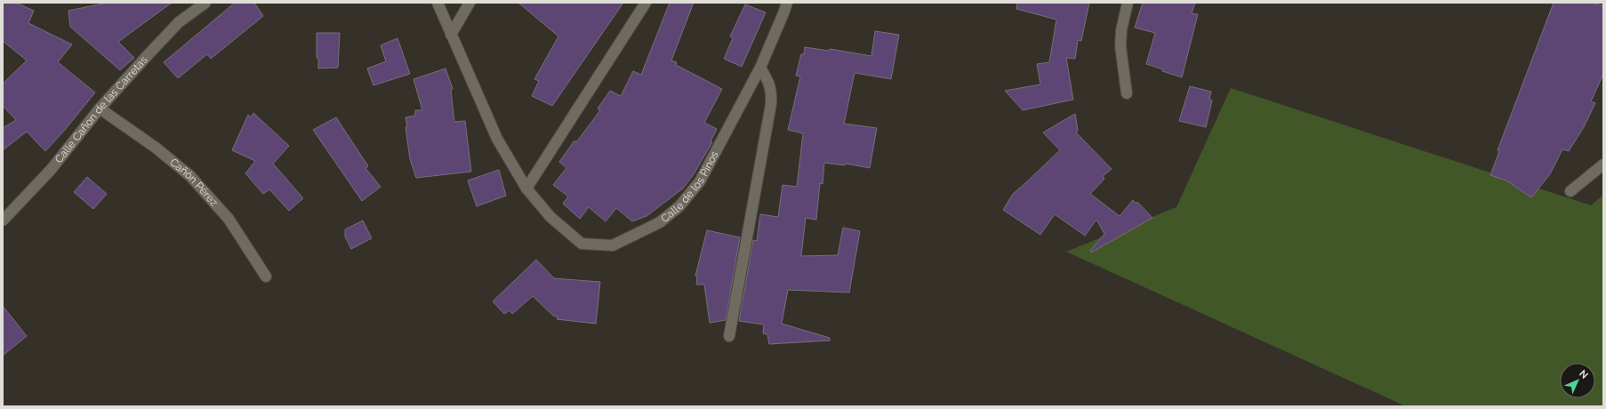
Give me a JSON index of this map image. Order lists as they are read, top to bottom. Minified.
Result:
{"streets":{"street":["Calle Cañon de las Carretas","Cañón Pérez","Calle de los Pinos"]},"crossings":[["Calle Cañon de las Carretas","Cañón Pérez"]],"north":"top right"}
